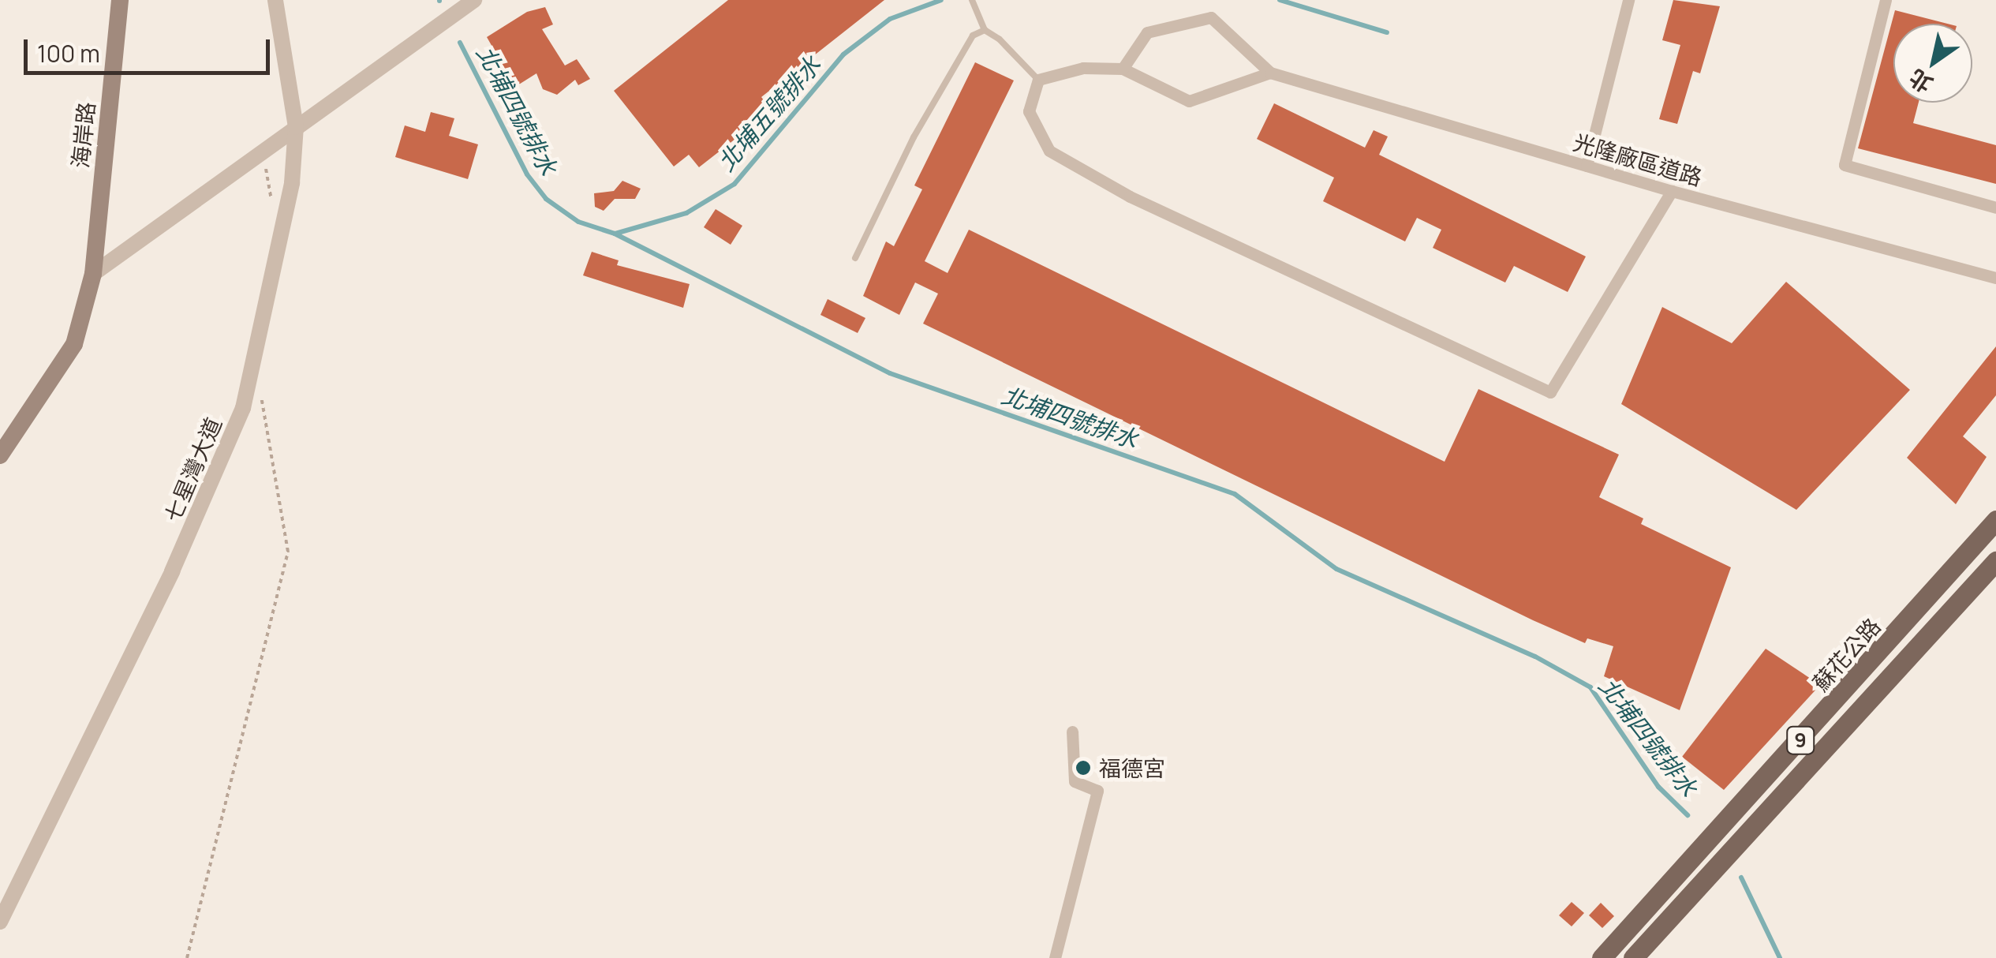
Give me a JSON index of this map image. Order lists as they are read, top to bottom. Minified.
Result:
{"streets":{"main road":["海岸路","蘇花公路","9"],"street":["光隆廠區道路","七星灣大道"]},"water":["北埔四號排水","北埔五號排水"],"places":["福德宮"],"scale_bar":"100 m","north":"bottom left"}
